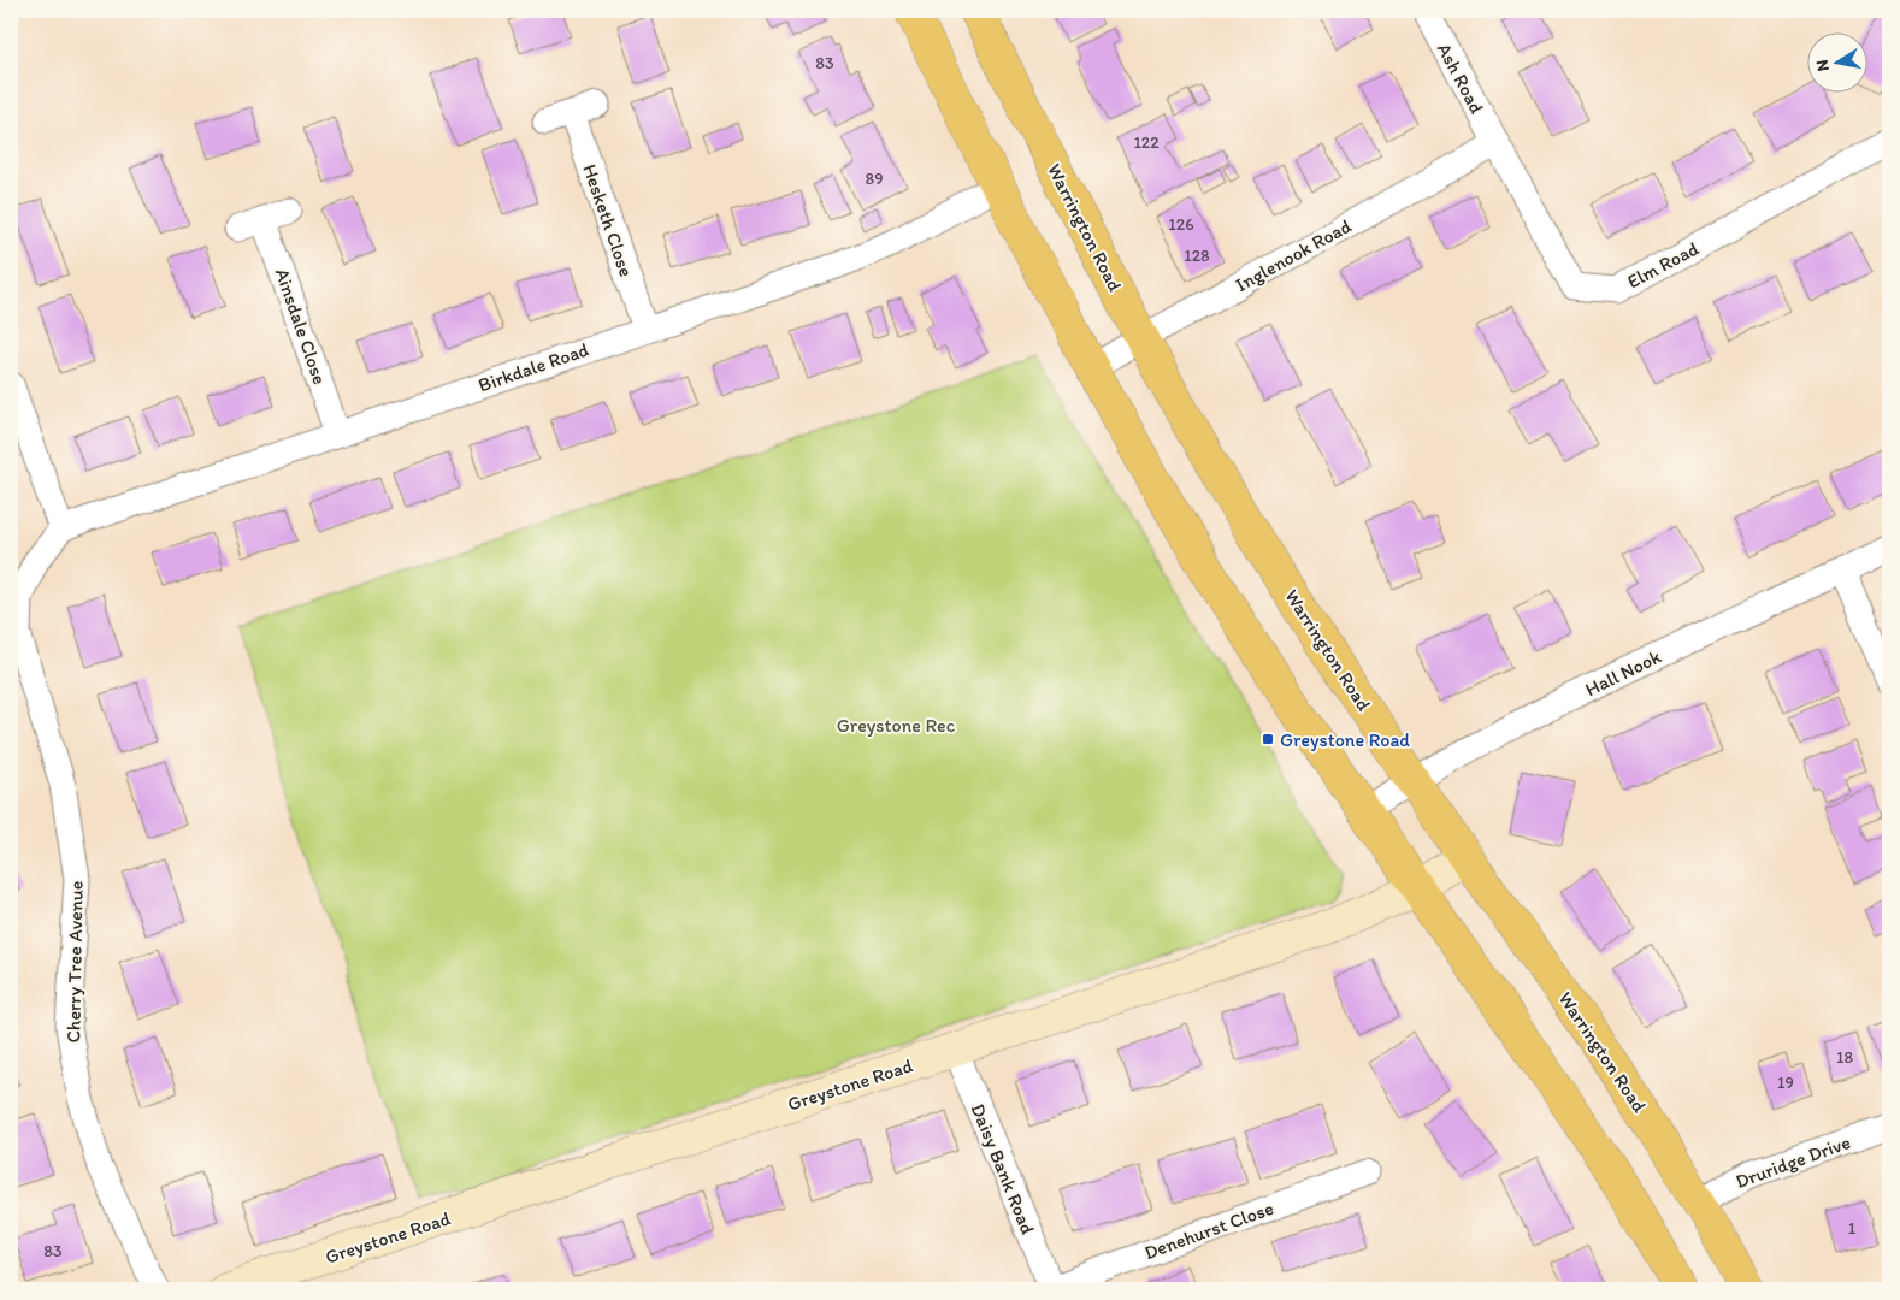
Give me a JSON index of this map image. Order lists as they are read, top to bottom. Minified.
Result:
{"streets":{"main road":["Warrington Road"],"street":["Ash Road","Hesketh Close","Inglenook Road","Elm Road","Ainsdale Close","Birkdale Road","Hall Nook","Cherry Tree Avenue","Greystone Road","Druridge Drive","Daisy Bank Road","Denehurst Close"]},"crossings":[["Ash Road","Inglenook Road"],["Ash Road","Elm Road"],["Hesketh Close","Birkdale Road"],["Warrington Road","Inglenook Road"],["Warrington Road","Hall Nook"],["Warrington Road","Greystone Road"],["Warrington Road","Druridge Drive"],["Inglenook Road","Elm Road"],["Ainsdale Close","Birkdale Road"],["Birkdale Road","Cherry Tree Avenue"],["Greystone Road","Daisy Bank Road"],["Daisy Bank Road","Denehurst Close"]],"parks":["Greystone Rec"],"places":{"transit":["Greystone Road"]},"house_numbers":["83","122","89","126","128","18","19","1","83"],"north":"left"}
